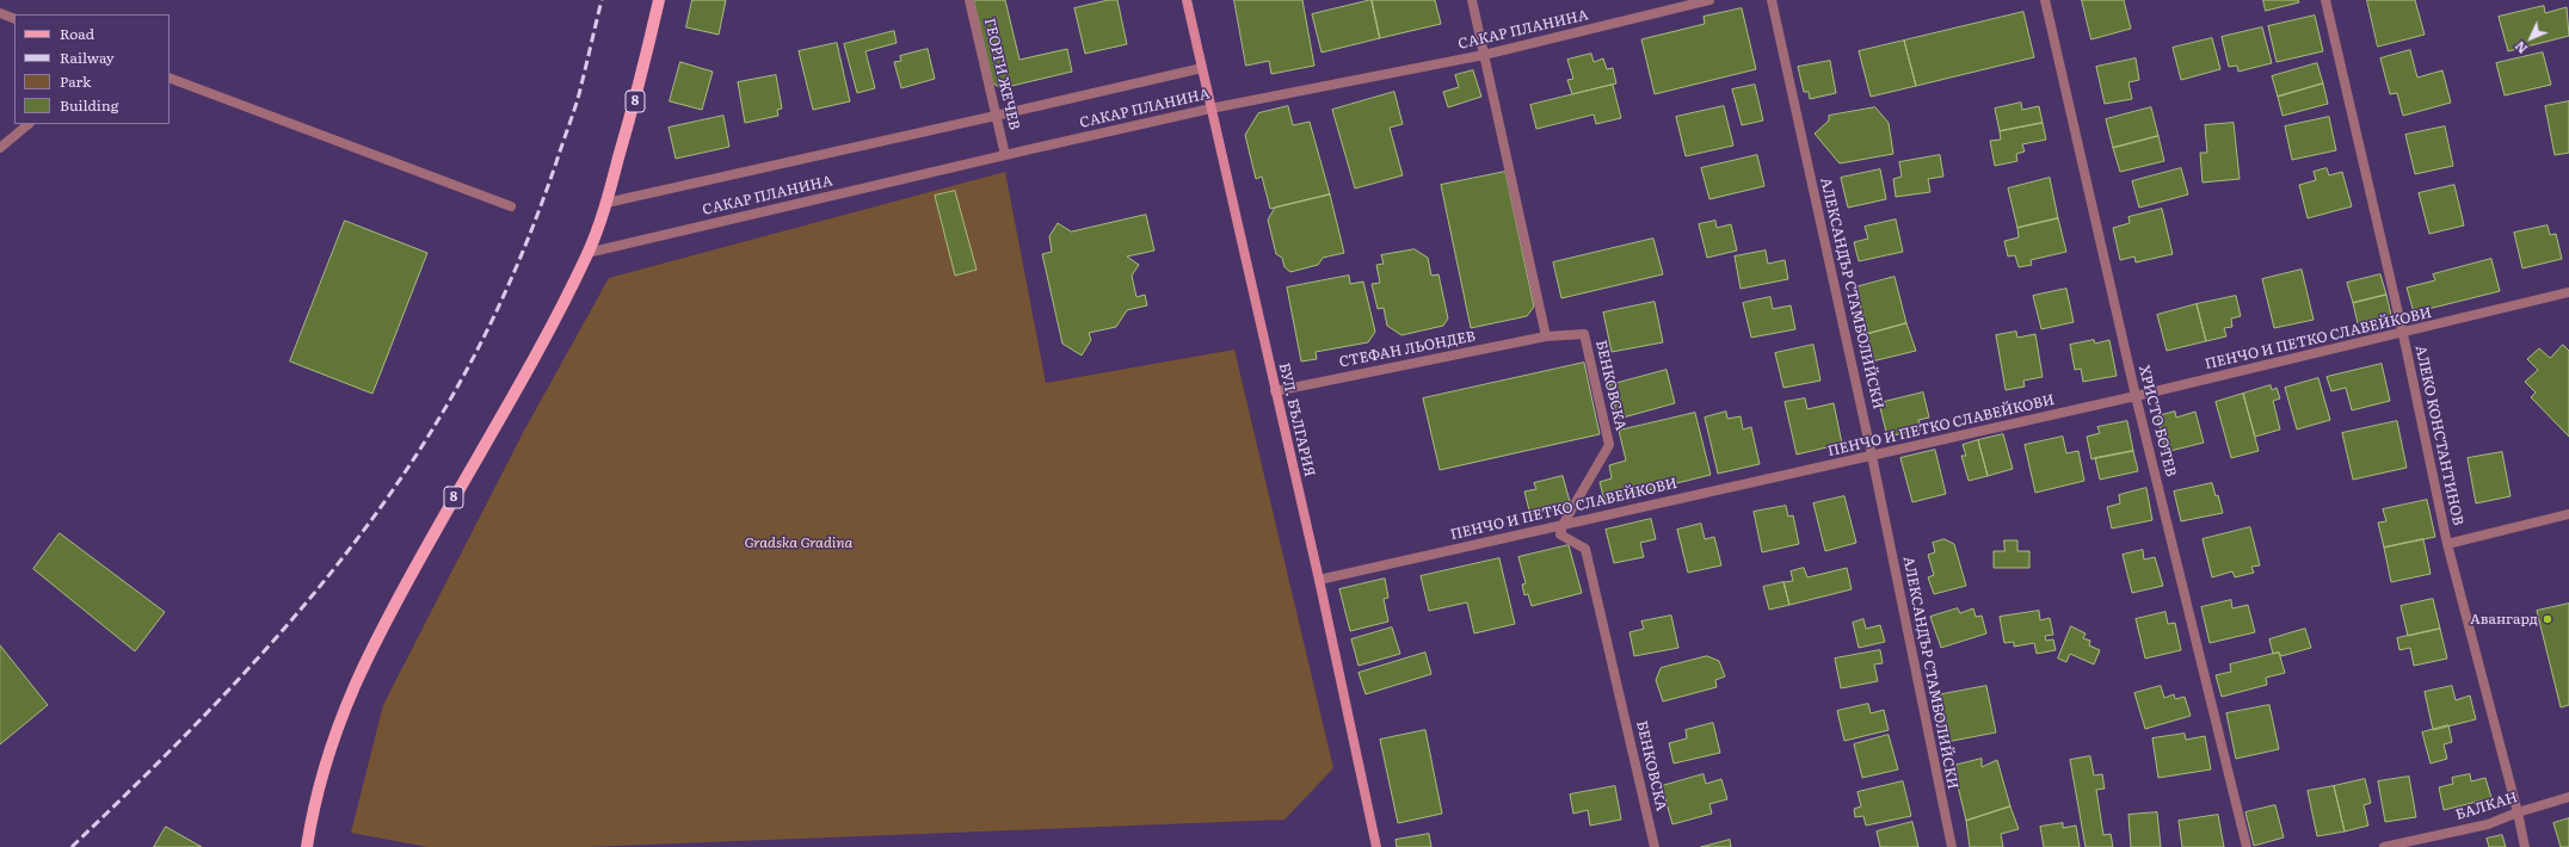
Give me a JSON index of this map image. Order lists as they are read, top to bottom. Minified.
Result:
{"streets":{"main road":["8"],"street":["САКАР ПЛАНИНА","ГЕОРГИ ЖЕЧЕВ","АЛЕКСАНДЪР СТАМБОЛИЙСКИ","ПЕНЧО И ПЕТКО СЛАВЕЙКОВИ","СТЕФАН ЛЬОНДЕВ","БЕНКОВСКА","БУЛ. БЪЛГАРИЯ","ХРИСТО БОТЕВ","АЛЕКО КОНСТАНТИНОВ","БАЛКАН"]},"crossings":[["САКАР ПЛАНИНА","ГЕОРГИ ЖЕЧЕВ"],["САКАР ПЛАНИНА","8"],["САКАР ПЛАНИНА","БУЛ. БЪЛГАРИЯ"],["АЛЕКСАНДЪР СТАМБОЛИЙСКИ","ПЕНЧО И ПЕТКО СЛАВЕЙКОВИ"],["ПЕНЧО И ПЕТКО СЛАВЕЙКОВИ","БЕНКОВСКА"],["ПЕНЧО И ПЕТКО СЛАВЕЙКОВИ","БУЛ. БЪЛГАРИЯ"],["ПЕНЧО И ПЕТКО СЛАВЕЙКОВИ","ХРИСТО БОТЕВ"],["ПЕНЧО И ПЕТКО СЛАВЕЙКОВИ","АЛЕКО КОНСТАНТИНОВ"],["СТЕФАН ЛЬОНДЕВ","БЕНКОВСКА"],["СТЕФАН ЛЬОНДЕВ","БУЛ. БЪЛГАРИЯ"],["АЛЕКО КОНСТАНТИНОВ","БАЛКАН"]],"parks":["Gradska Gradina"],"places":["Авангард"],"legend":["Road","Railway","Park","Building"],"north":"bottom left"}
